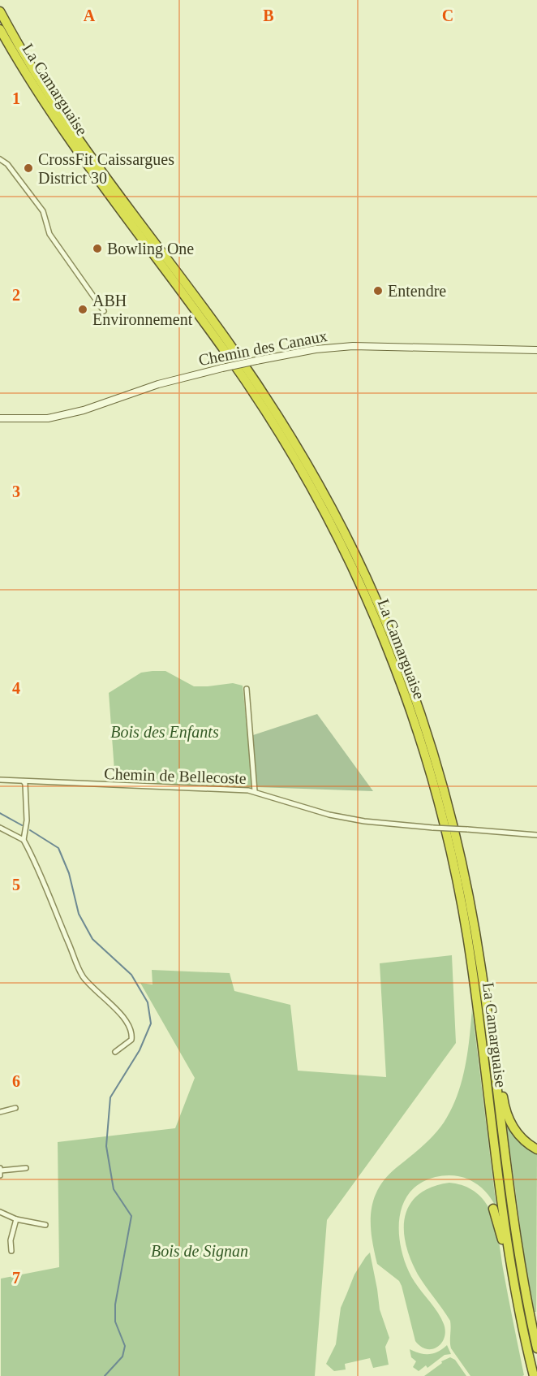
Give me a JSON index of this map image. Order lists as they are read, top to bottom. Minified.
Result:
{"streets":{"highway":["La Camarguaise"],"main road":["Chemin des Canaux"],"street":["Chemin de Bellecoste"]},"parks":["Bois des Enfants","Bois de Signan"],"places":["CrossFit Caissargues District 30","Bowling One","Entendre","ABH Environnement"],"grid":{"columns":["A","B","C"],"rows":["1","2","3","4","5","6","7"]}}
